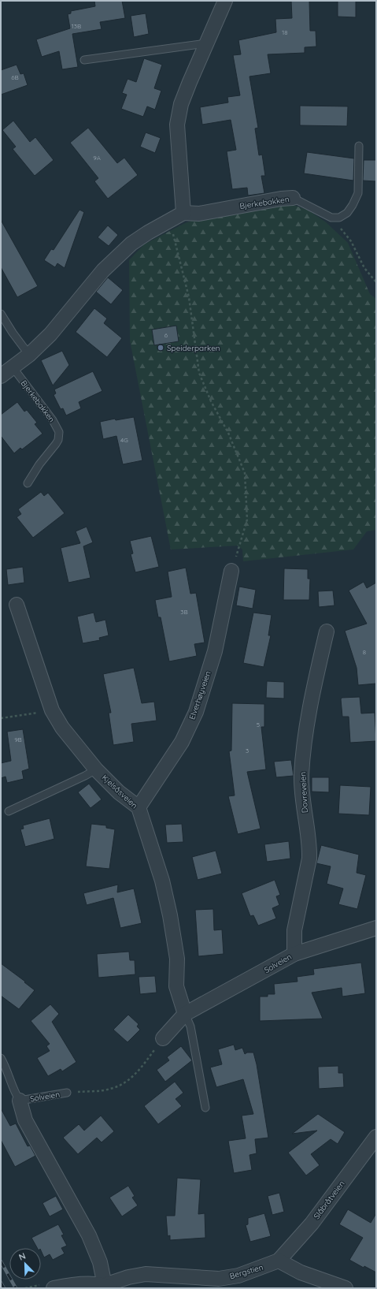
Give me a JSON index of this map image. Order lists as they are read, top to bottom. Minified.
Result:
{"streets":{"street":["Bjerkebakken","Elverhøyveien","Kjelsåsveien","Dovreveien","Solveien","Slåbråtveien","Bergstien"]},"crossings":[["Elverhøyveien","Kjelsåsveien"],["Kjelsåsveien","Solveien"],["Dovreveien","Solveien"],["Solveien","Bergstien"],["Slåbråtveien","Bergstien"]],"places":["Speiderparken"],"house_numbers":["13B","18","6B","9A","6","4G","3B","8","5","9B","3"],"north":"top left"}
